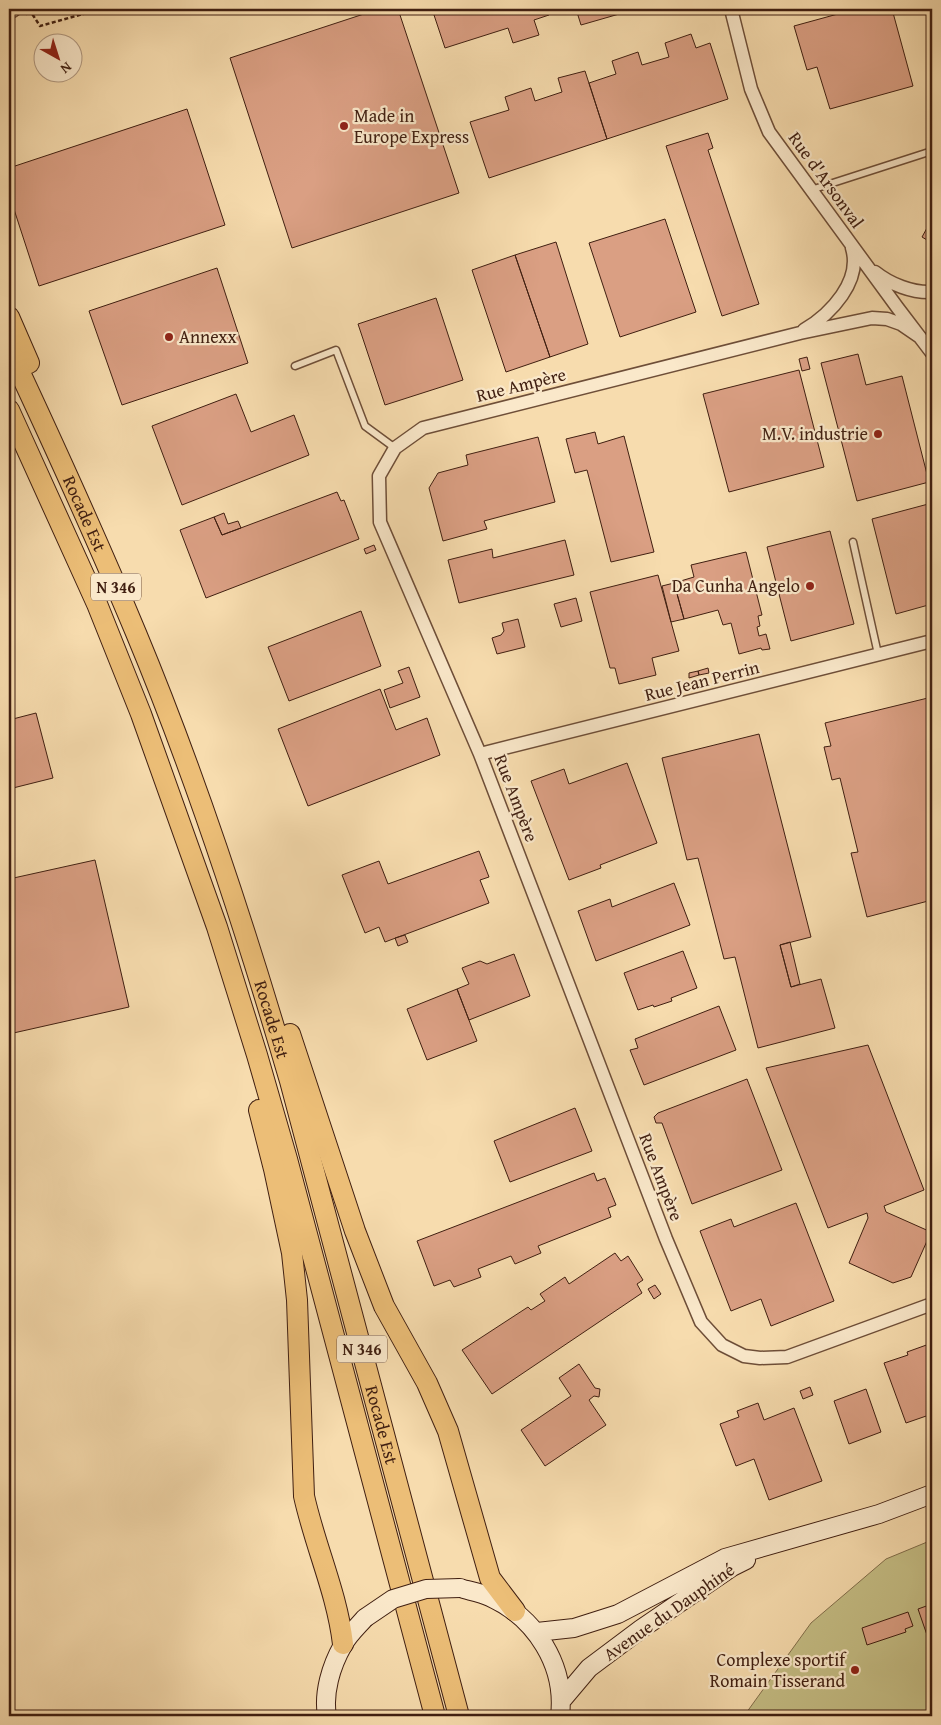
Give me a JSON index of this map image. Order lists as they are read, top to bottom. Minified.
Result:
{"streets":{"highway":["Rocade Est","N 346"],"main road":["Avenue du Dauphiné"],"street":["Rue d'Arsonval","Rue Ampère","Rue Jean Perrin"]},"crossings":[["Rue d'Arsonval","Rue Ampère"],["Rue Ampère","Rue Jean Perrin"]],"places":["Made in Europe Express","Annexx","M.V. industrie","Da Cunha Angelo","Complexe sportif Romain Tisserand"],"north":"bottom right"}
